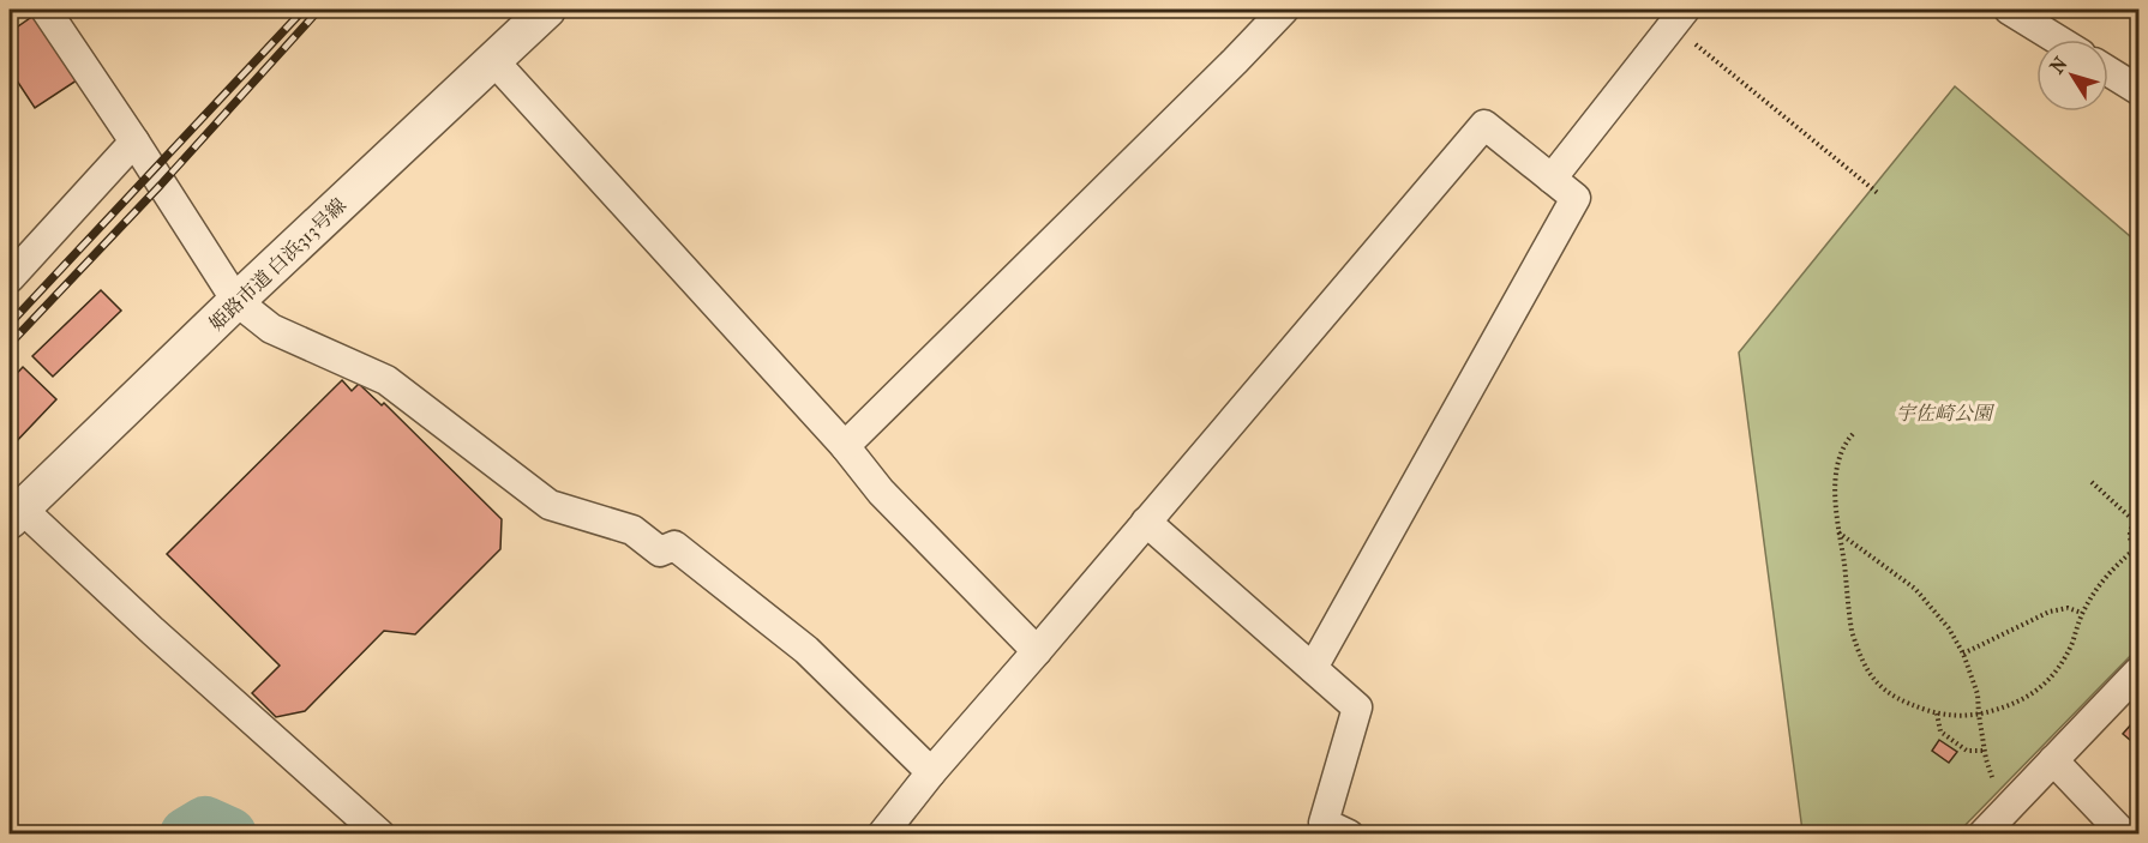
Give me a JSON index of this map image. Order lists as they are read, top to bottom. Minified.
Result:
{"streets":{"street":["姫路市道 白浜313号線"]},"parks":["宇佐崎公園"],"north":"top left"}
